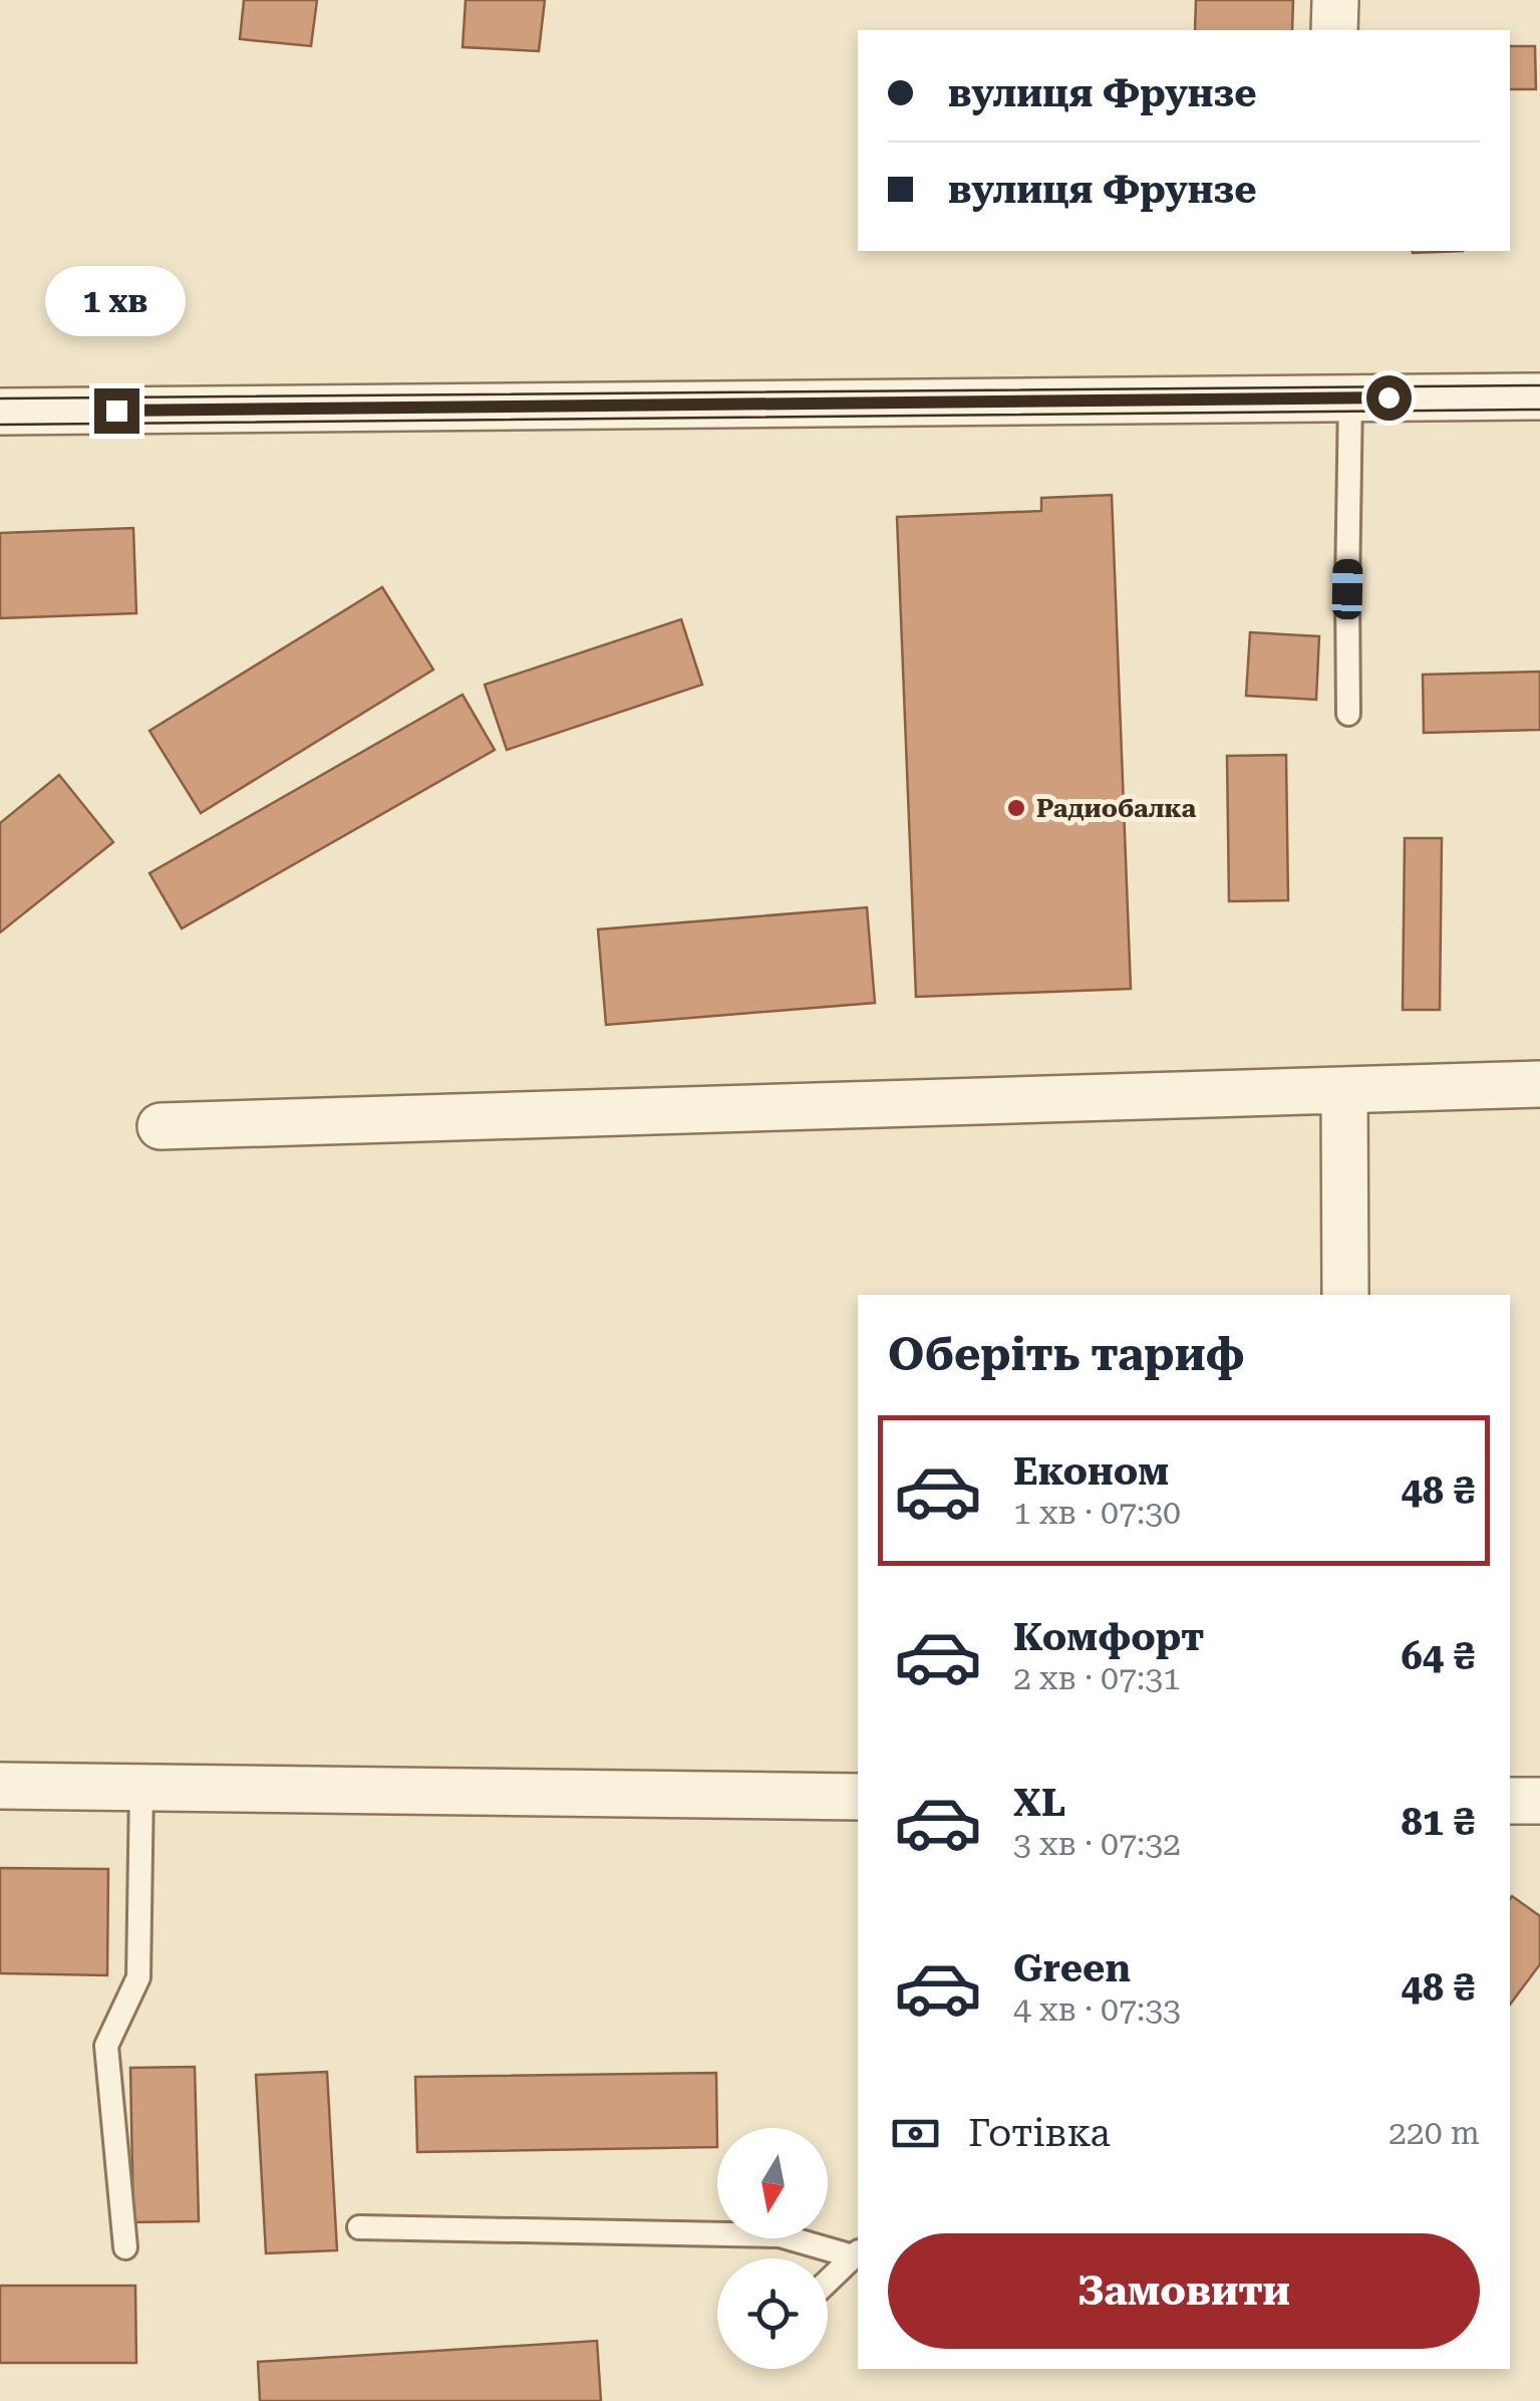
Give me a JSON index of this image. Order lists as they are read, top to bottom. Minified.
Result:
{"places":["Радиобалка"],"north":"bottom","page":{"banner":["вулиця Фрунзе","вулиця Фрунзе"],"bubble":"1 хв","heading":"Оберіть тариф","list":[{"name":"Економ","note":"1 хв · 07:30","value":"48 ₴"},{"name":"Комфорт","note":"2 хв · 07:31","value":"64 ₴"},{"name":"XL","note":"3 хв · 07:32","value":"81 ₴"},{"name":"Green","note":"4 хв · 07:33","value":"48 ₴"}],"pay":["Готівка","220 m"],"buttons":"Замовити"}}
